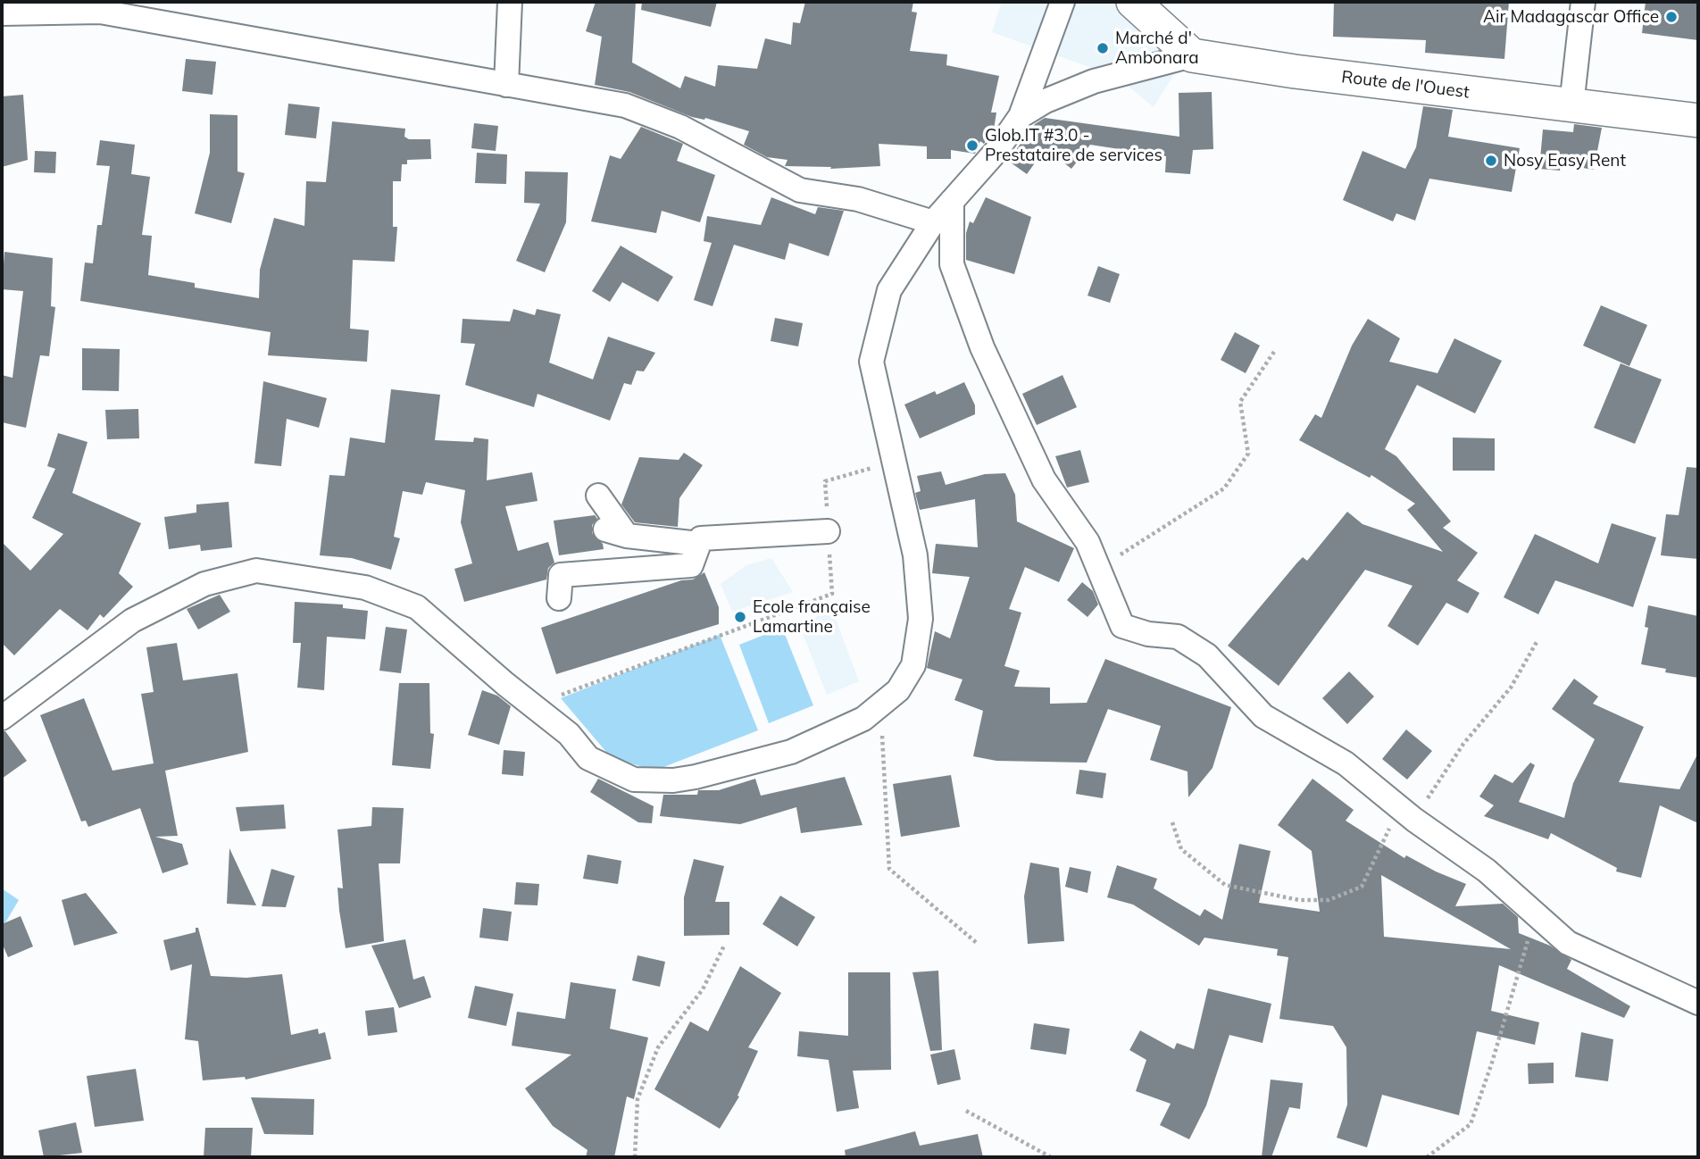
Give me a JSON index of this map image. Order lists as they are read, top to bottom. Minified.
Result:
{"streets":{"main road":["Route de l'Ouest"]},"places":["Air Madagascar Office","Marché d' Ambonara","Glob.IT #3.0 - Prestataire de services","Nosy Easy Rent","Ecole française Lamartine"]}
